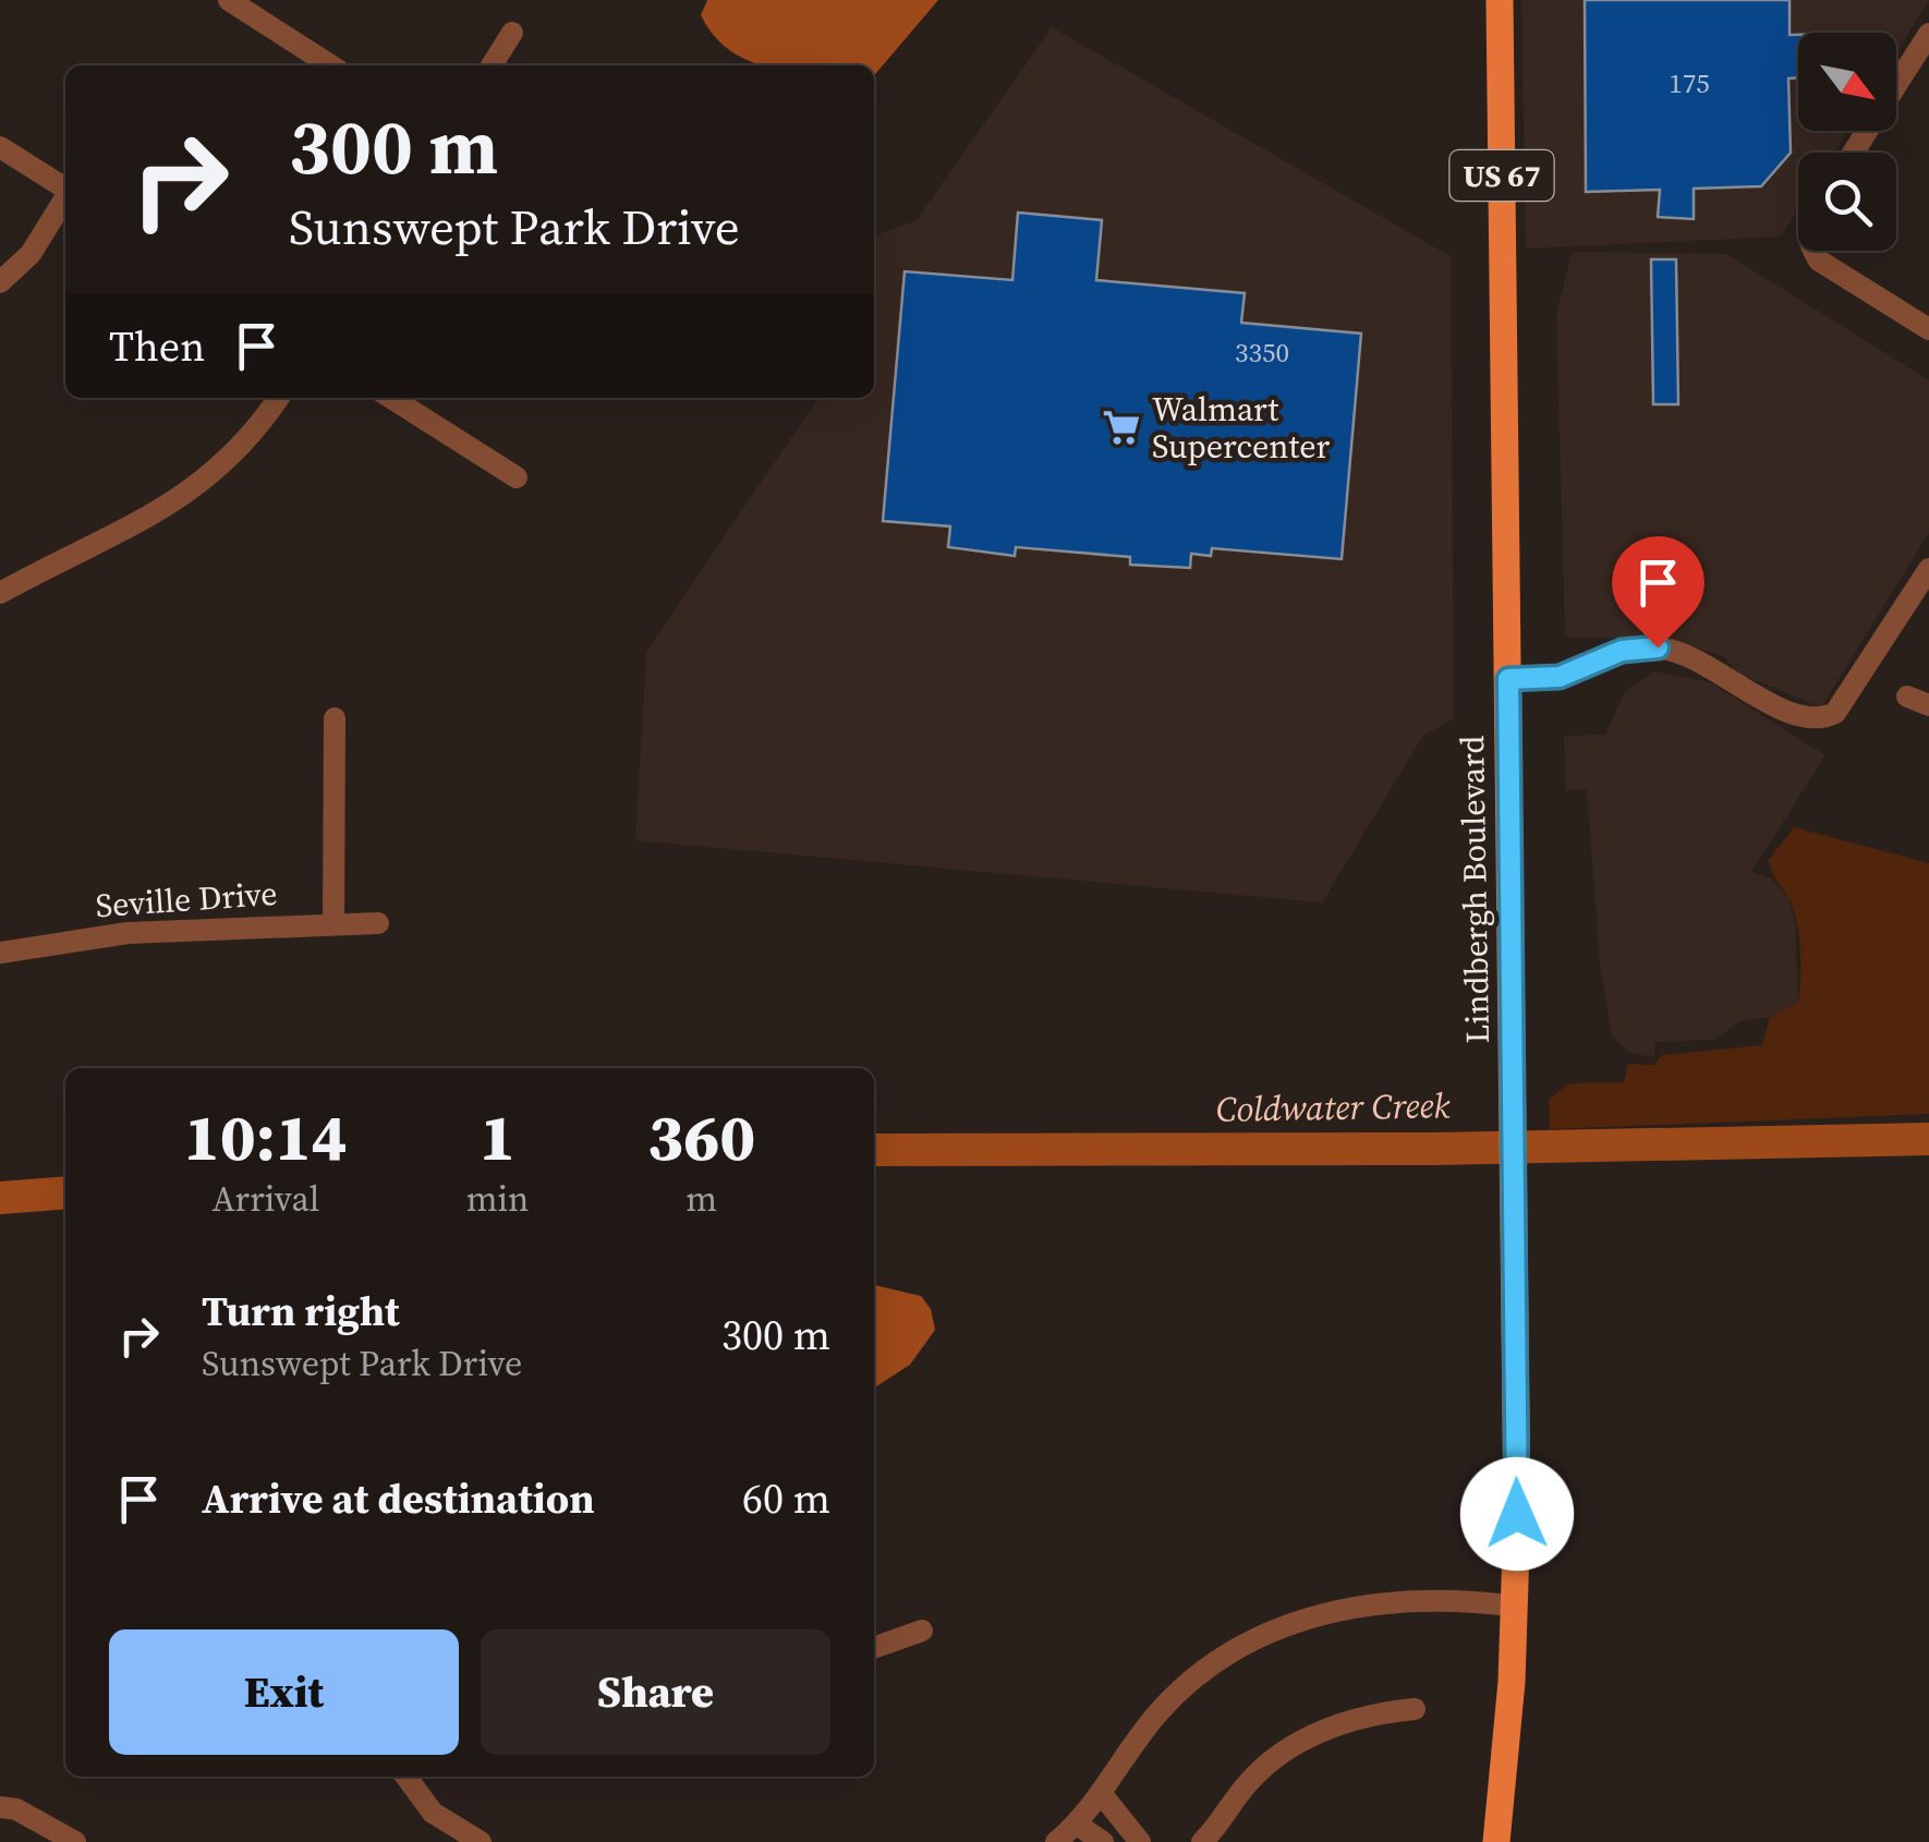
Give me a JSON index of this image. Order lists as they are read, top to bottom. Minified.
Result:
{"streets":{"main road":["US 67","Lindbergh Boulevard"],"street":["Seville Drive"]},"water":["Coldwater Creek"],"places":{"supermarket":["Walmart Supercenter"]},"house_numbers":["175","3350"],"north":"bottom right","page":{"turn":["300 m","Sunswept Park Drive"],"then":"Then","eta":["10:14","Arrival","1","min","360","m"],"list":[{"name":"Turn right","note":"Sunswept Park Drive","value":"300 m"},{"name":"Arrive at destination","value":"60 m"}],"buttons":["Exit","Share"]}}
